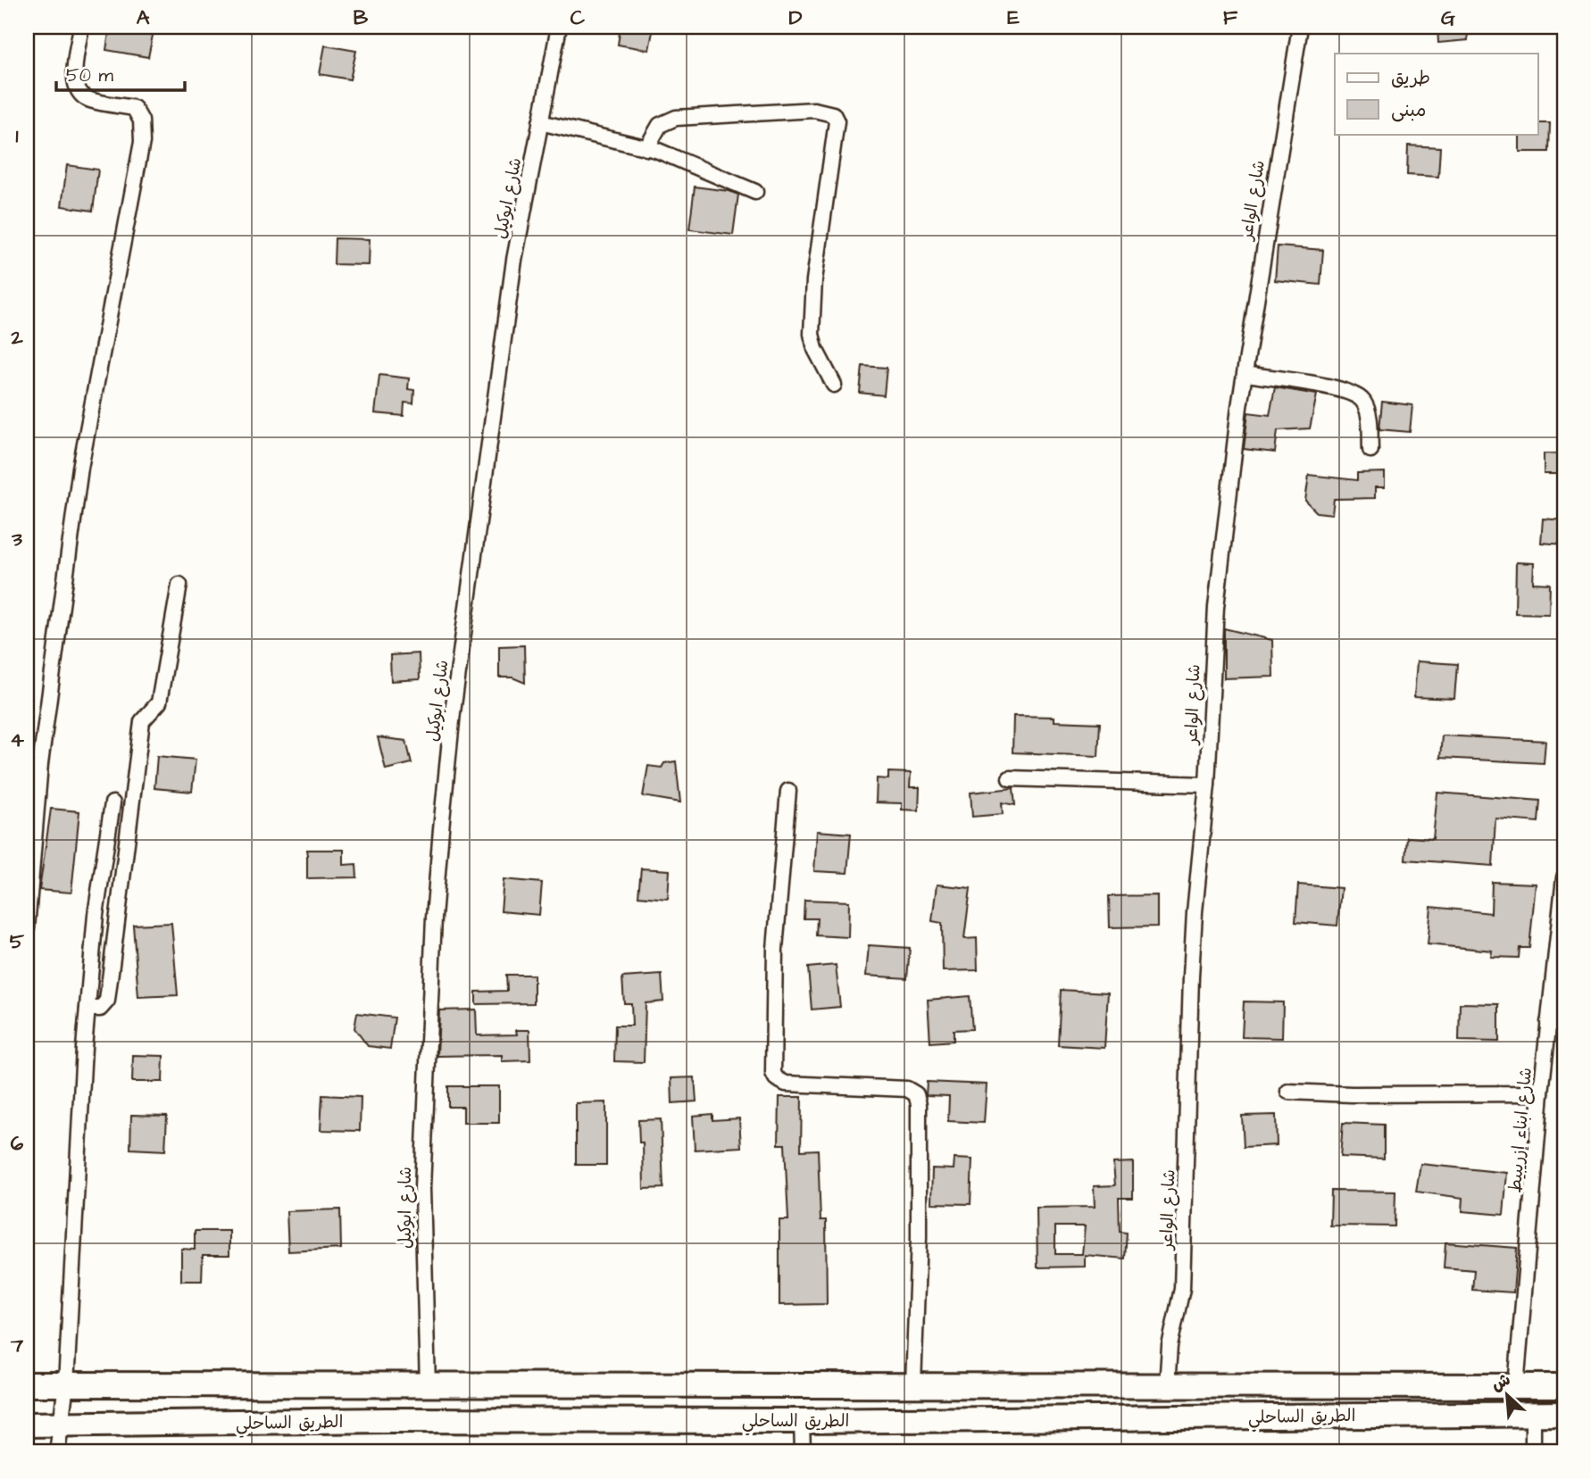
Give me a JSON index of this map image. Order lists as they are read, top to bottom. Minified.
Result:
{"streets":{"highway":["الطريق الساحلي"],"street":["شارع ابوكيل","شارع الواعر","شارع ابناء إزريبيط"]},"crossings":[["شارع ابوكيل","الطريق الساحلي"],["شارع الواعر","الطريق الساحلي"],["شارع ابناء إزريبيط","الطريق الساحلي"]],"legend":["طريق","مبنى"],"scale_bar":"50 m","north":"top left","grid":{"columns":["A","B","C","D","E","F","G"],"rows":["1","2","3","4","5","6","7"]}}
